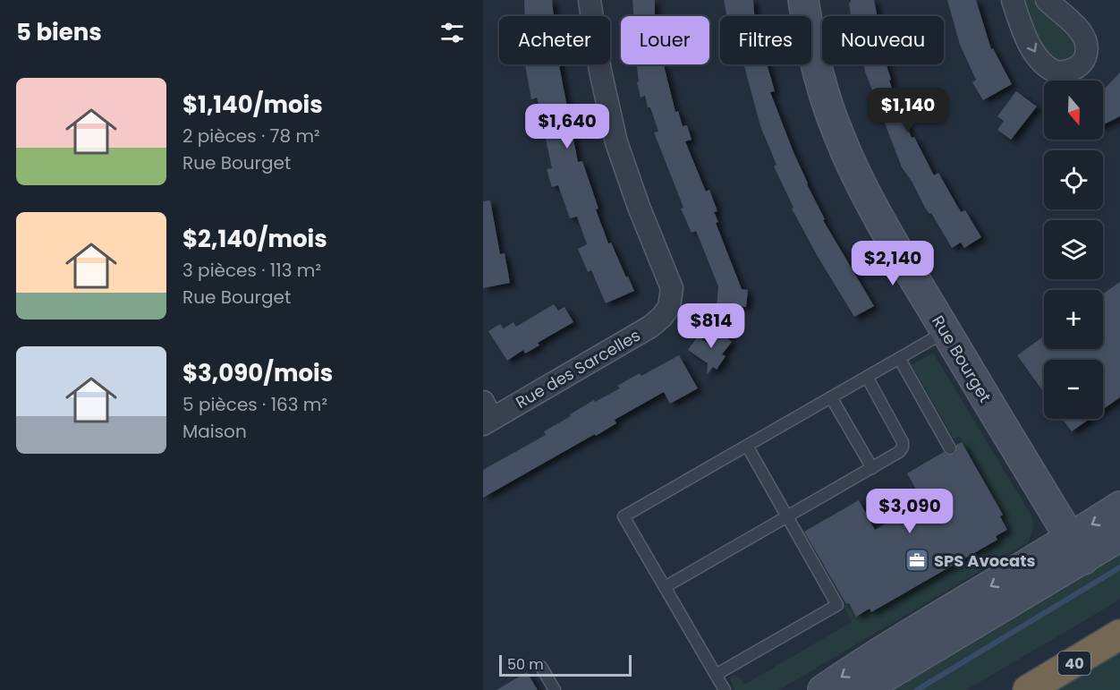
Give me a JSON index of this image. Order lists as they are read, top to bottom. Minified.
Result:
{"streets":{"highway":["40"],"street":["Rue Bourget","Rue des Sarcelles"]},"places":{"office":["SPS Avocats"]},"scale_bar":"50 m","north":"bottom","page":{"heading":"5 biens","chip":["Acheter","Louer","Filtres","Nouveau"],"list":[{"name":"$1,140/mois","note":"2 pièces · 78 m² · Rue Bourget"},{"name":"$2,140/mois","note":"3 pièces · 113 m² · Rue Bourget"},{"name":"$3,090/mois","note":"5 pièces · 163 m² · Maison"}],"map_buttons":["+","−"],"price":["$1,140","$1,640","$2,140","$814","$3,090"],"scale":"50 m"}}
